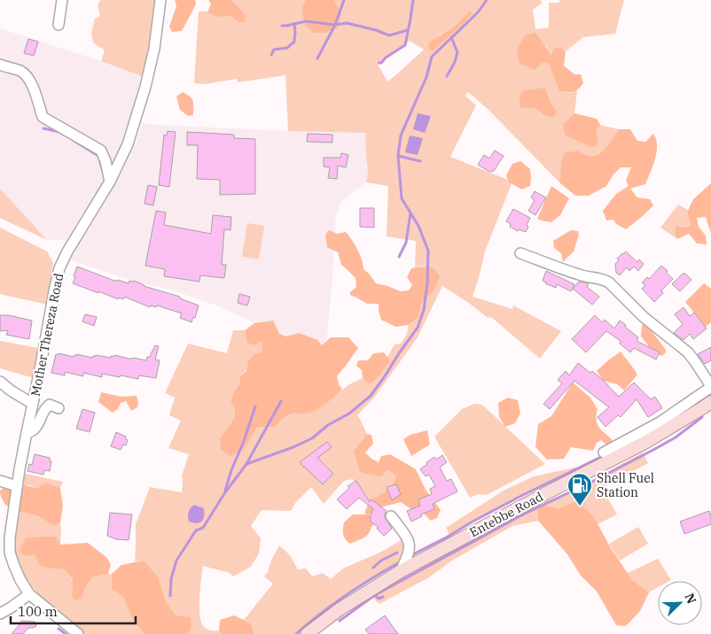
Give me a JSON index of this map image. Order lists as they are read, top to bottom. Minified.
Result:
{"streets":{"main road":["Entebbe Road"],"street":["Mother Thereza Road"]},"places":{"fuel station":["Shell Fuel Station"]},"scale_bar":"100 m","north":"top right"}
